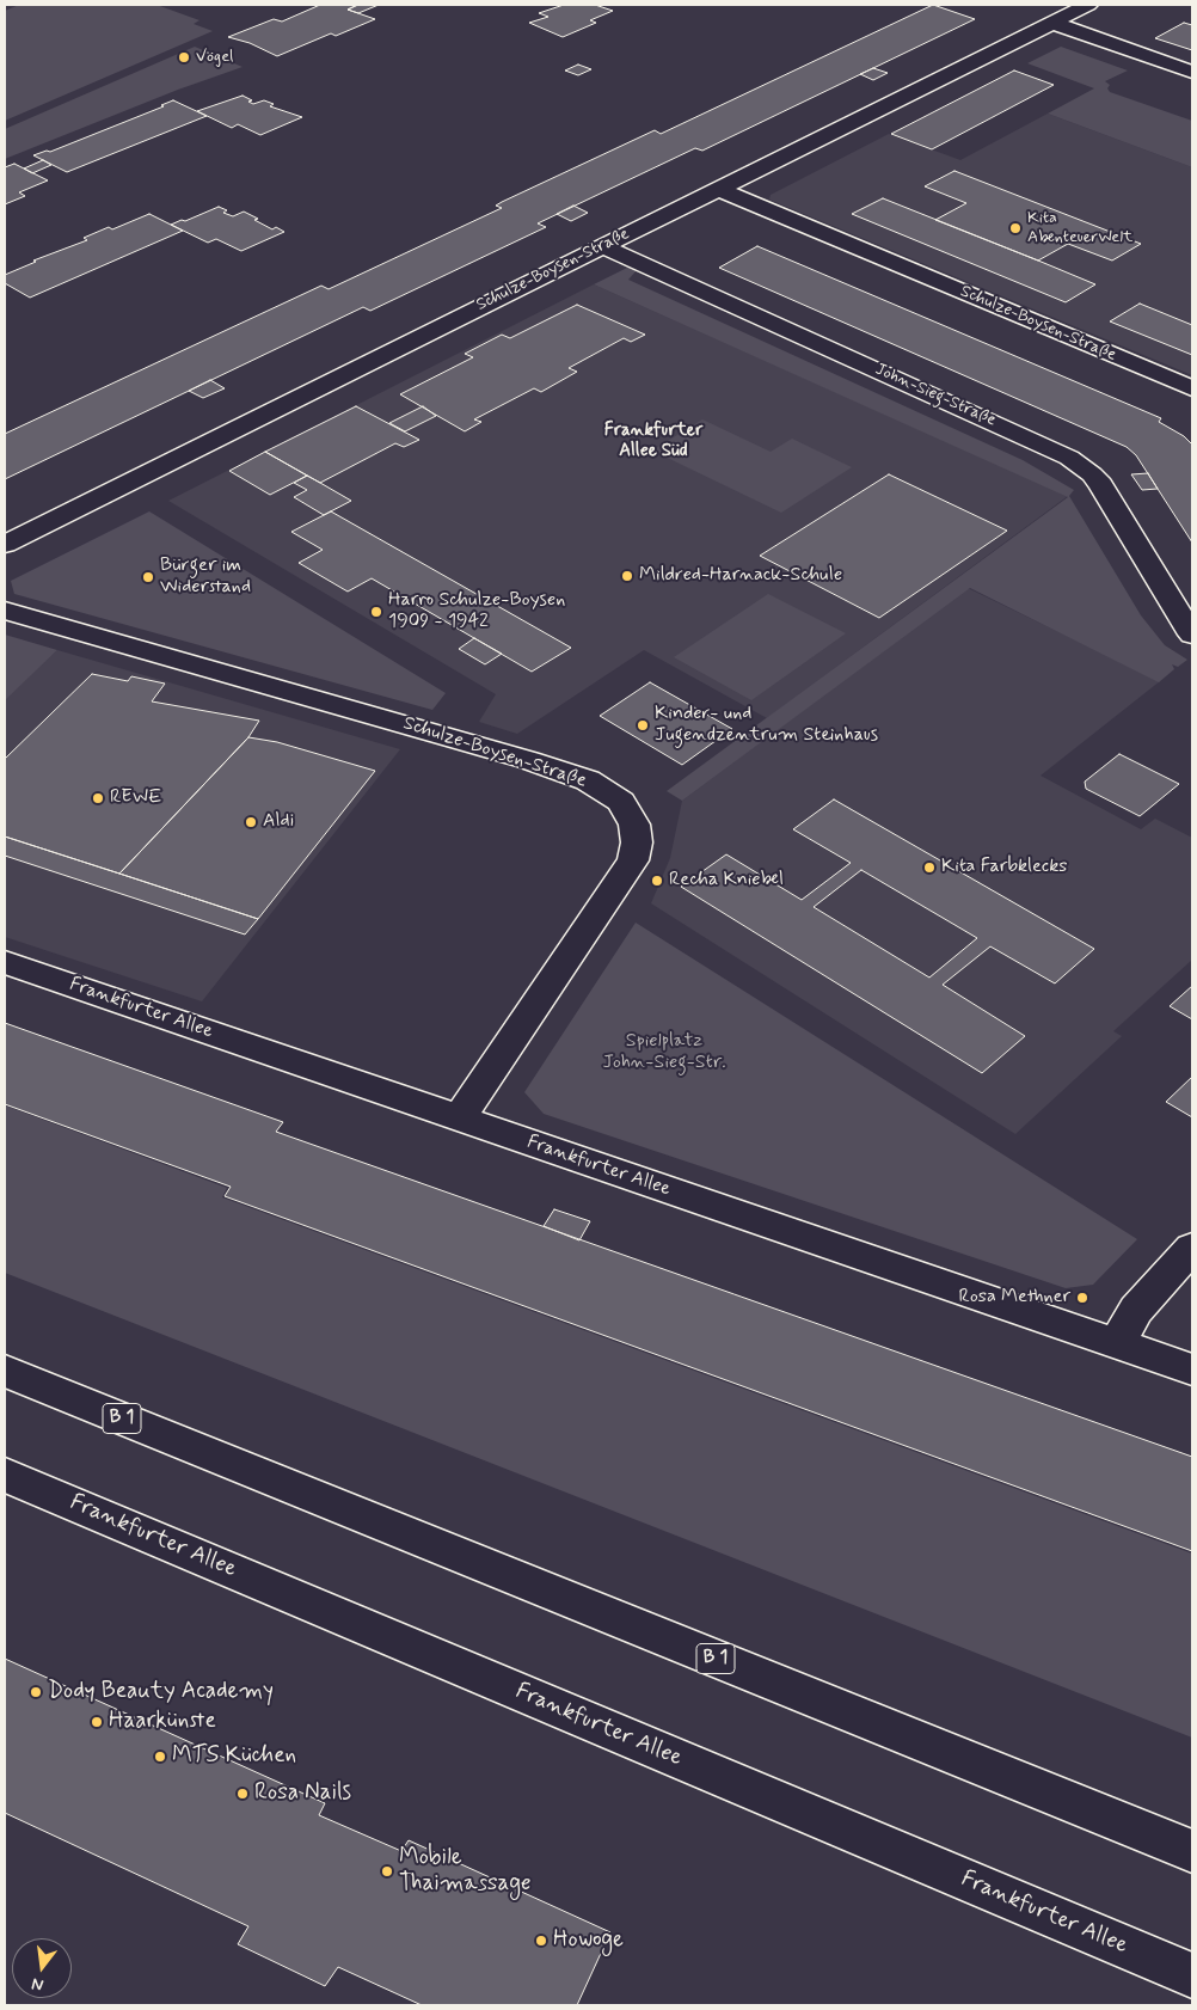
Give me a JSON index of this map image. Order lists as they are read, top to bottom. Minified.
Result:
{"streets":{"street":["Schulze-Boysen-Straße","John-Sieg-Straße","Frankfurter Allee","B 1"]},"crossings":[["Schulze-Boysen-Straße","John-Sieg-Straße"],["Schulze-Boysen-Straße","Frankfurter Allee"]],"districts":["Frankfurter Allee Süd"],"parks":["Spielplatz John-Sieg-Str."],"places":["Vögel","Kita AbenteuerWelt","Mildred-Harnack-Schule","Bürger im Widerstand","Harro Schulze-Boysen 1909 - 1942","Kinder- und Jugendzentrum Steinhaus","REWE","Aldi","Kita Farbklecks","Recha Kniebel","Rosa Methner","Dody Beauty Academy","Haarkünste","MTS Küchen","Rosa Nails","Mobile Thaimassage","Howoge"],"north":"bottom"}
